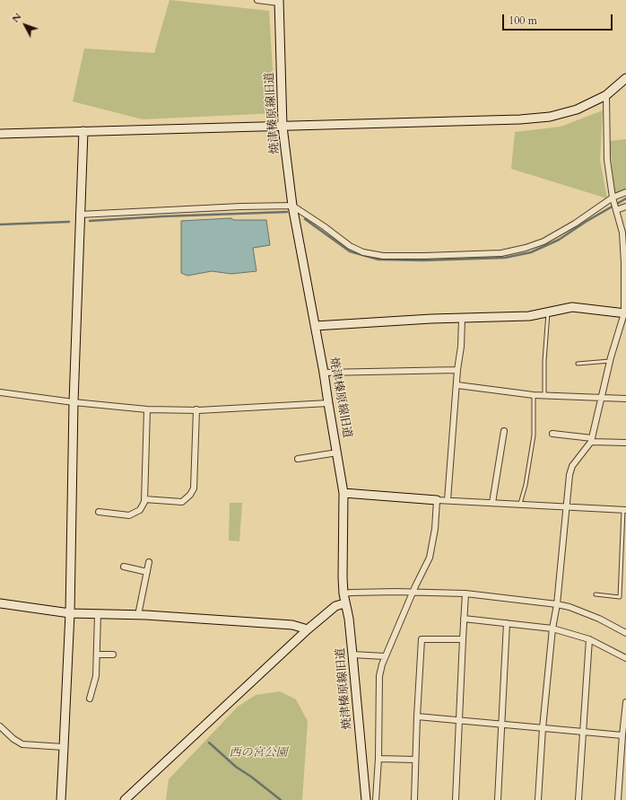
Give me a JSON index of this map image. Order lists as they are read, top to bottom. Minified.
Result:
{"streets":{"street":["焼津榛原線旧道"]},"parks":["西の宮公園"],"scale_bar":"100 m","north":"top left"}
